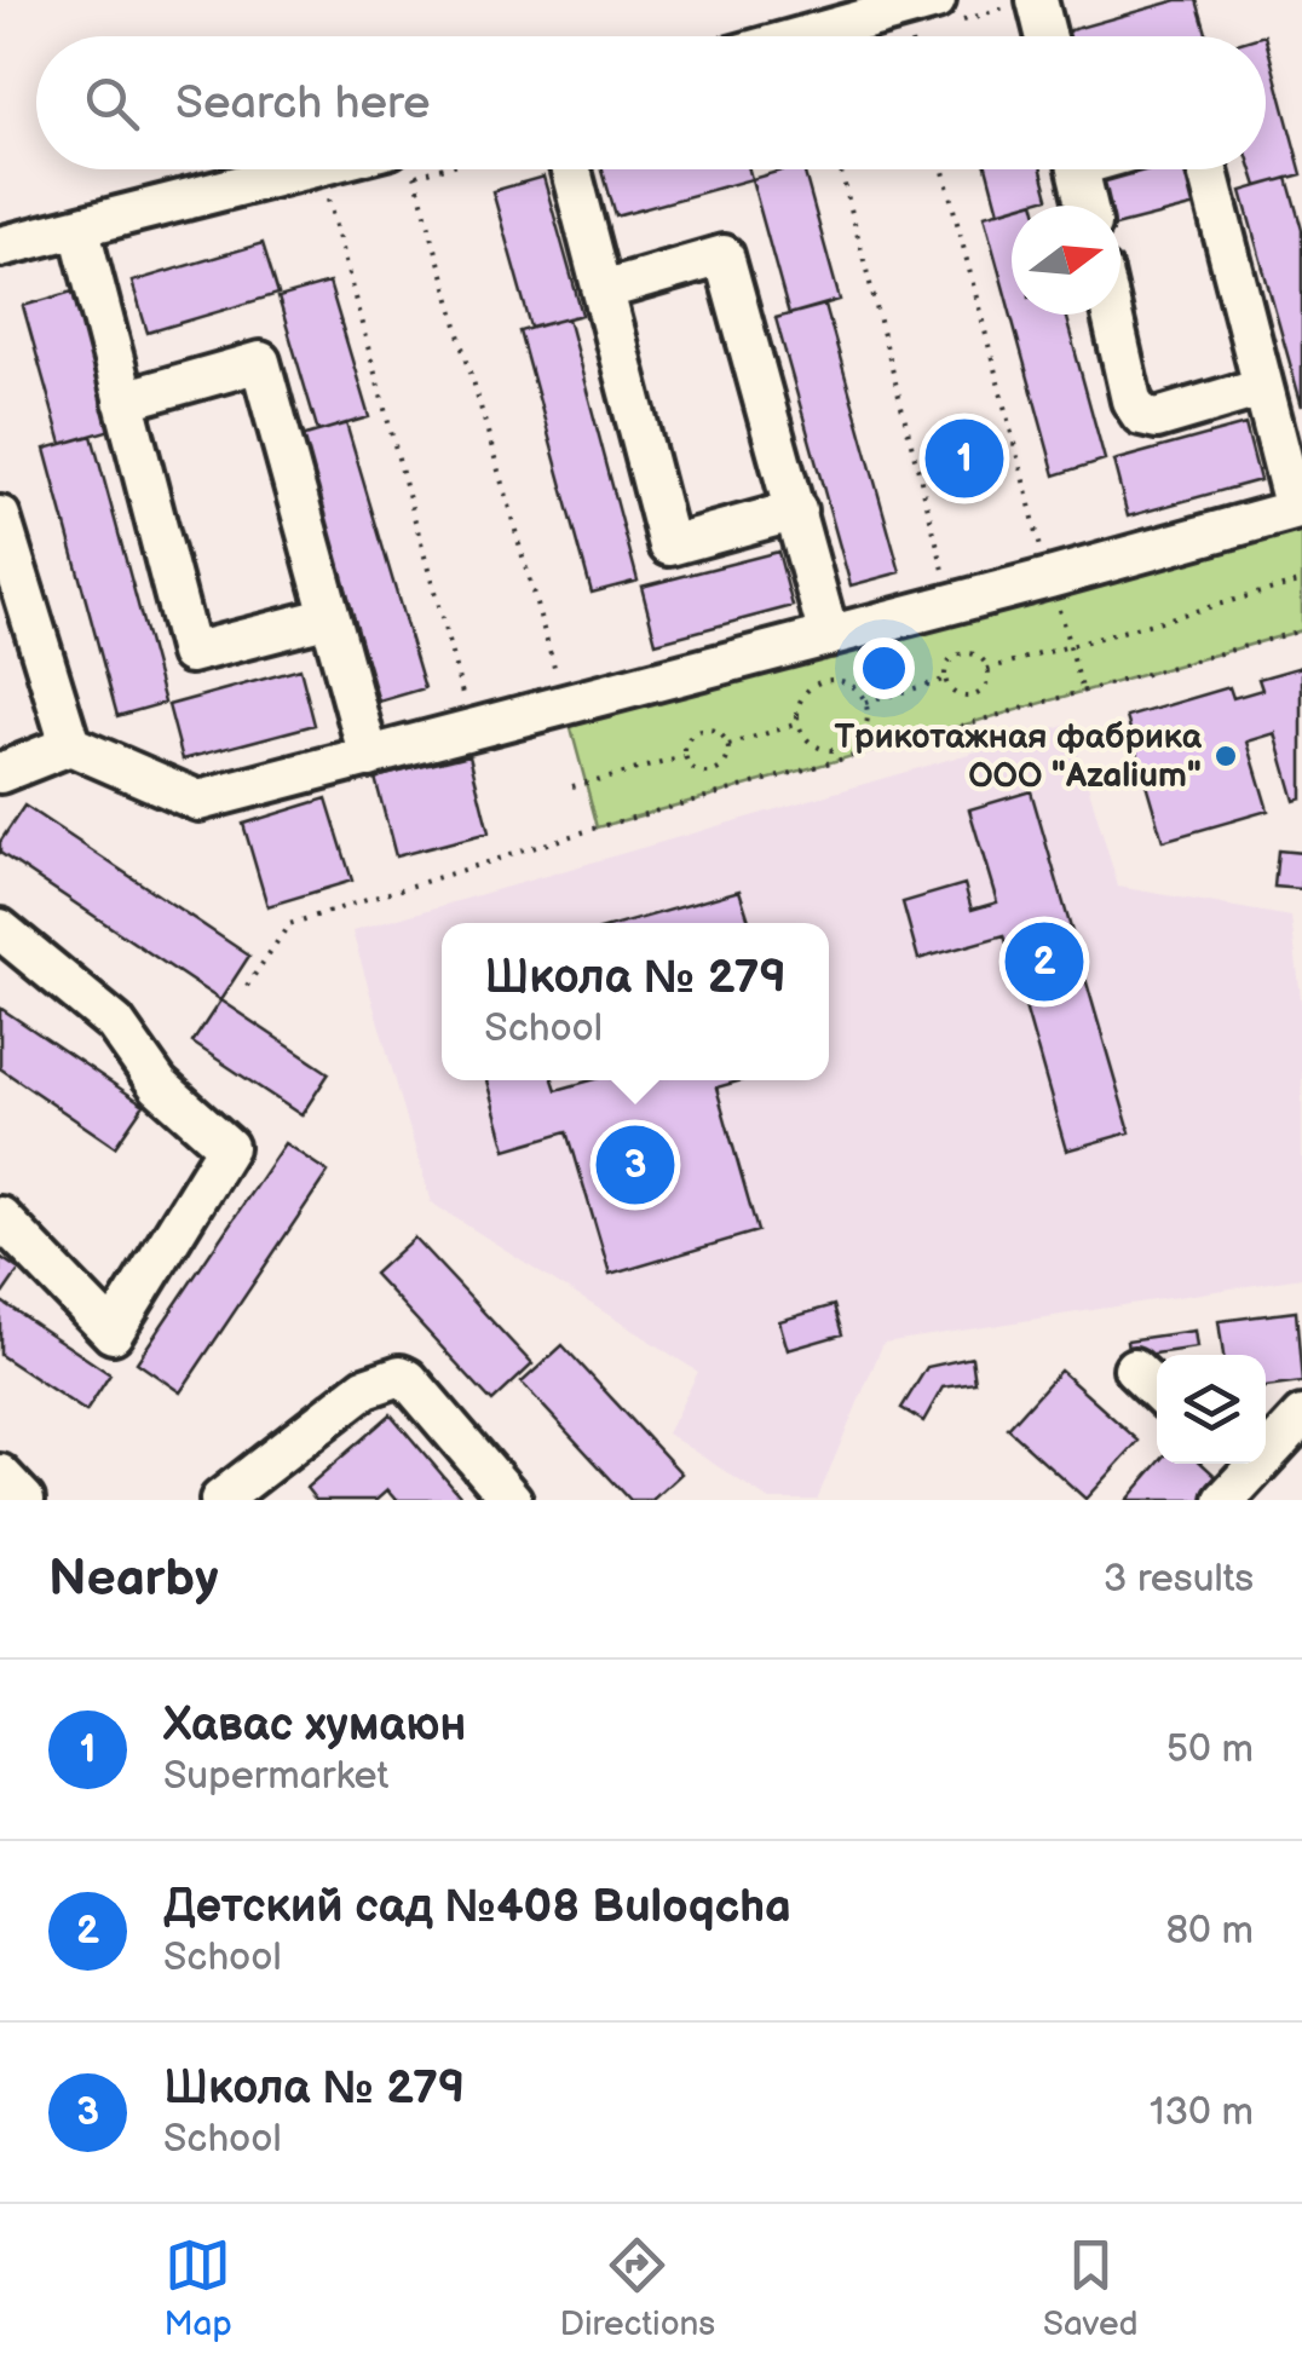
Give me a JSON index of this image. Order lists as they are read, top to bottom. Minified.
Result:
{"places":["Трикотажная фабрика ООО \"Azalium\""],"north":"right","page":{"search":"Search here","pins":["1","2","3"],"popup":["Школа № 279","School"],"heading":["Nearby","3 results"],"list":[{"mark":"1","name":"Хавас хумаюн","note":"Supermarket","value":"50 m"},{"mark":"2","name":"Детский сад №408 Buloqcha","note":"School","value":"80 m"},{"mark":"3","name":"Школа № 279","note":"School","value":"130 m"}],"nav":["Map","Directions","Saved"]}}
